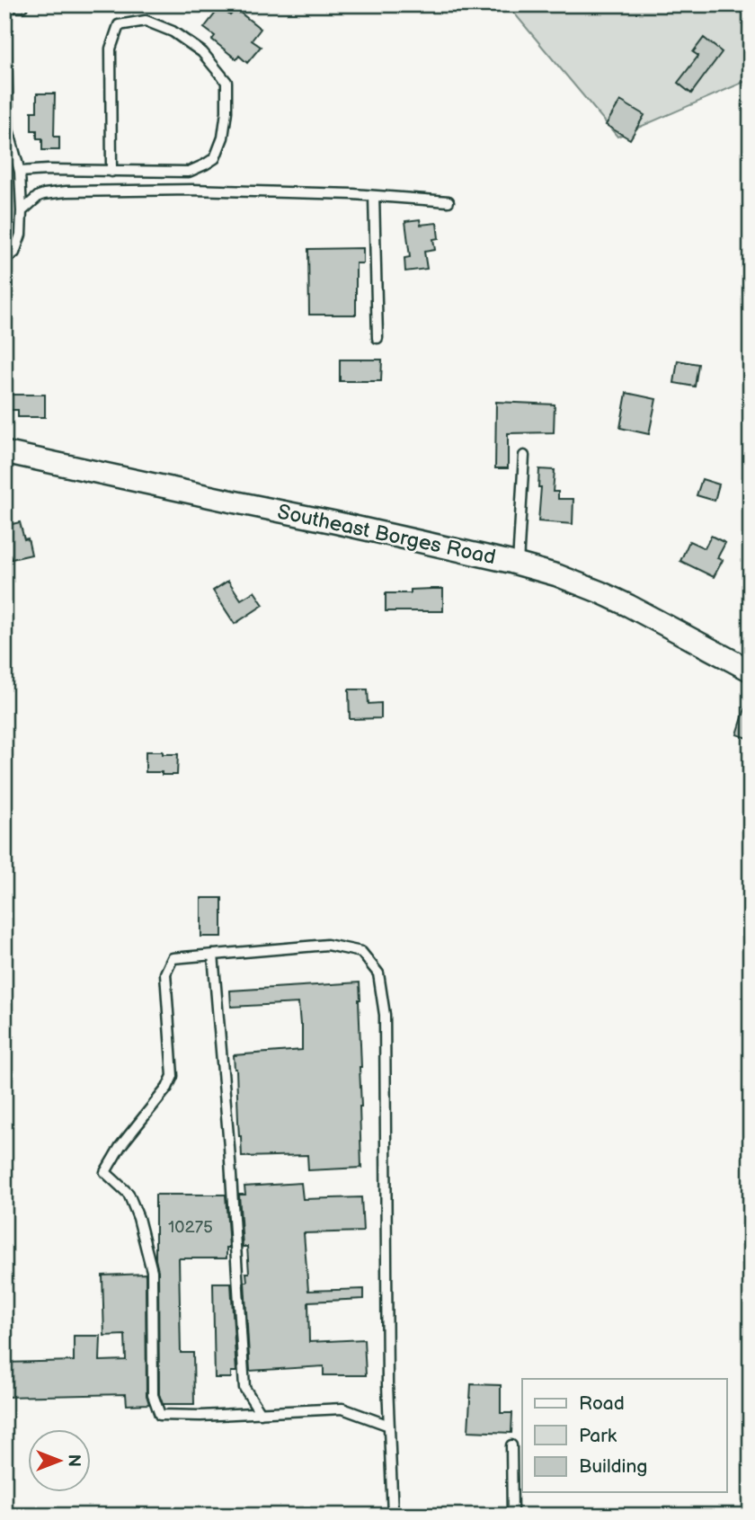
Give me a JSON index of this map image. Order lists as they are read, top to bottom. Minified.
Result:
{"streets":{"street":["Southeast Borges Road"]},"house_numbers":["10275"],"legend":["Road","Park","Building"],"north":"right"}
